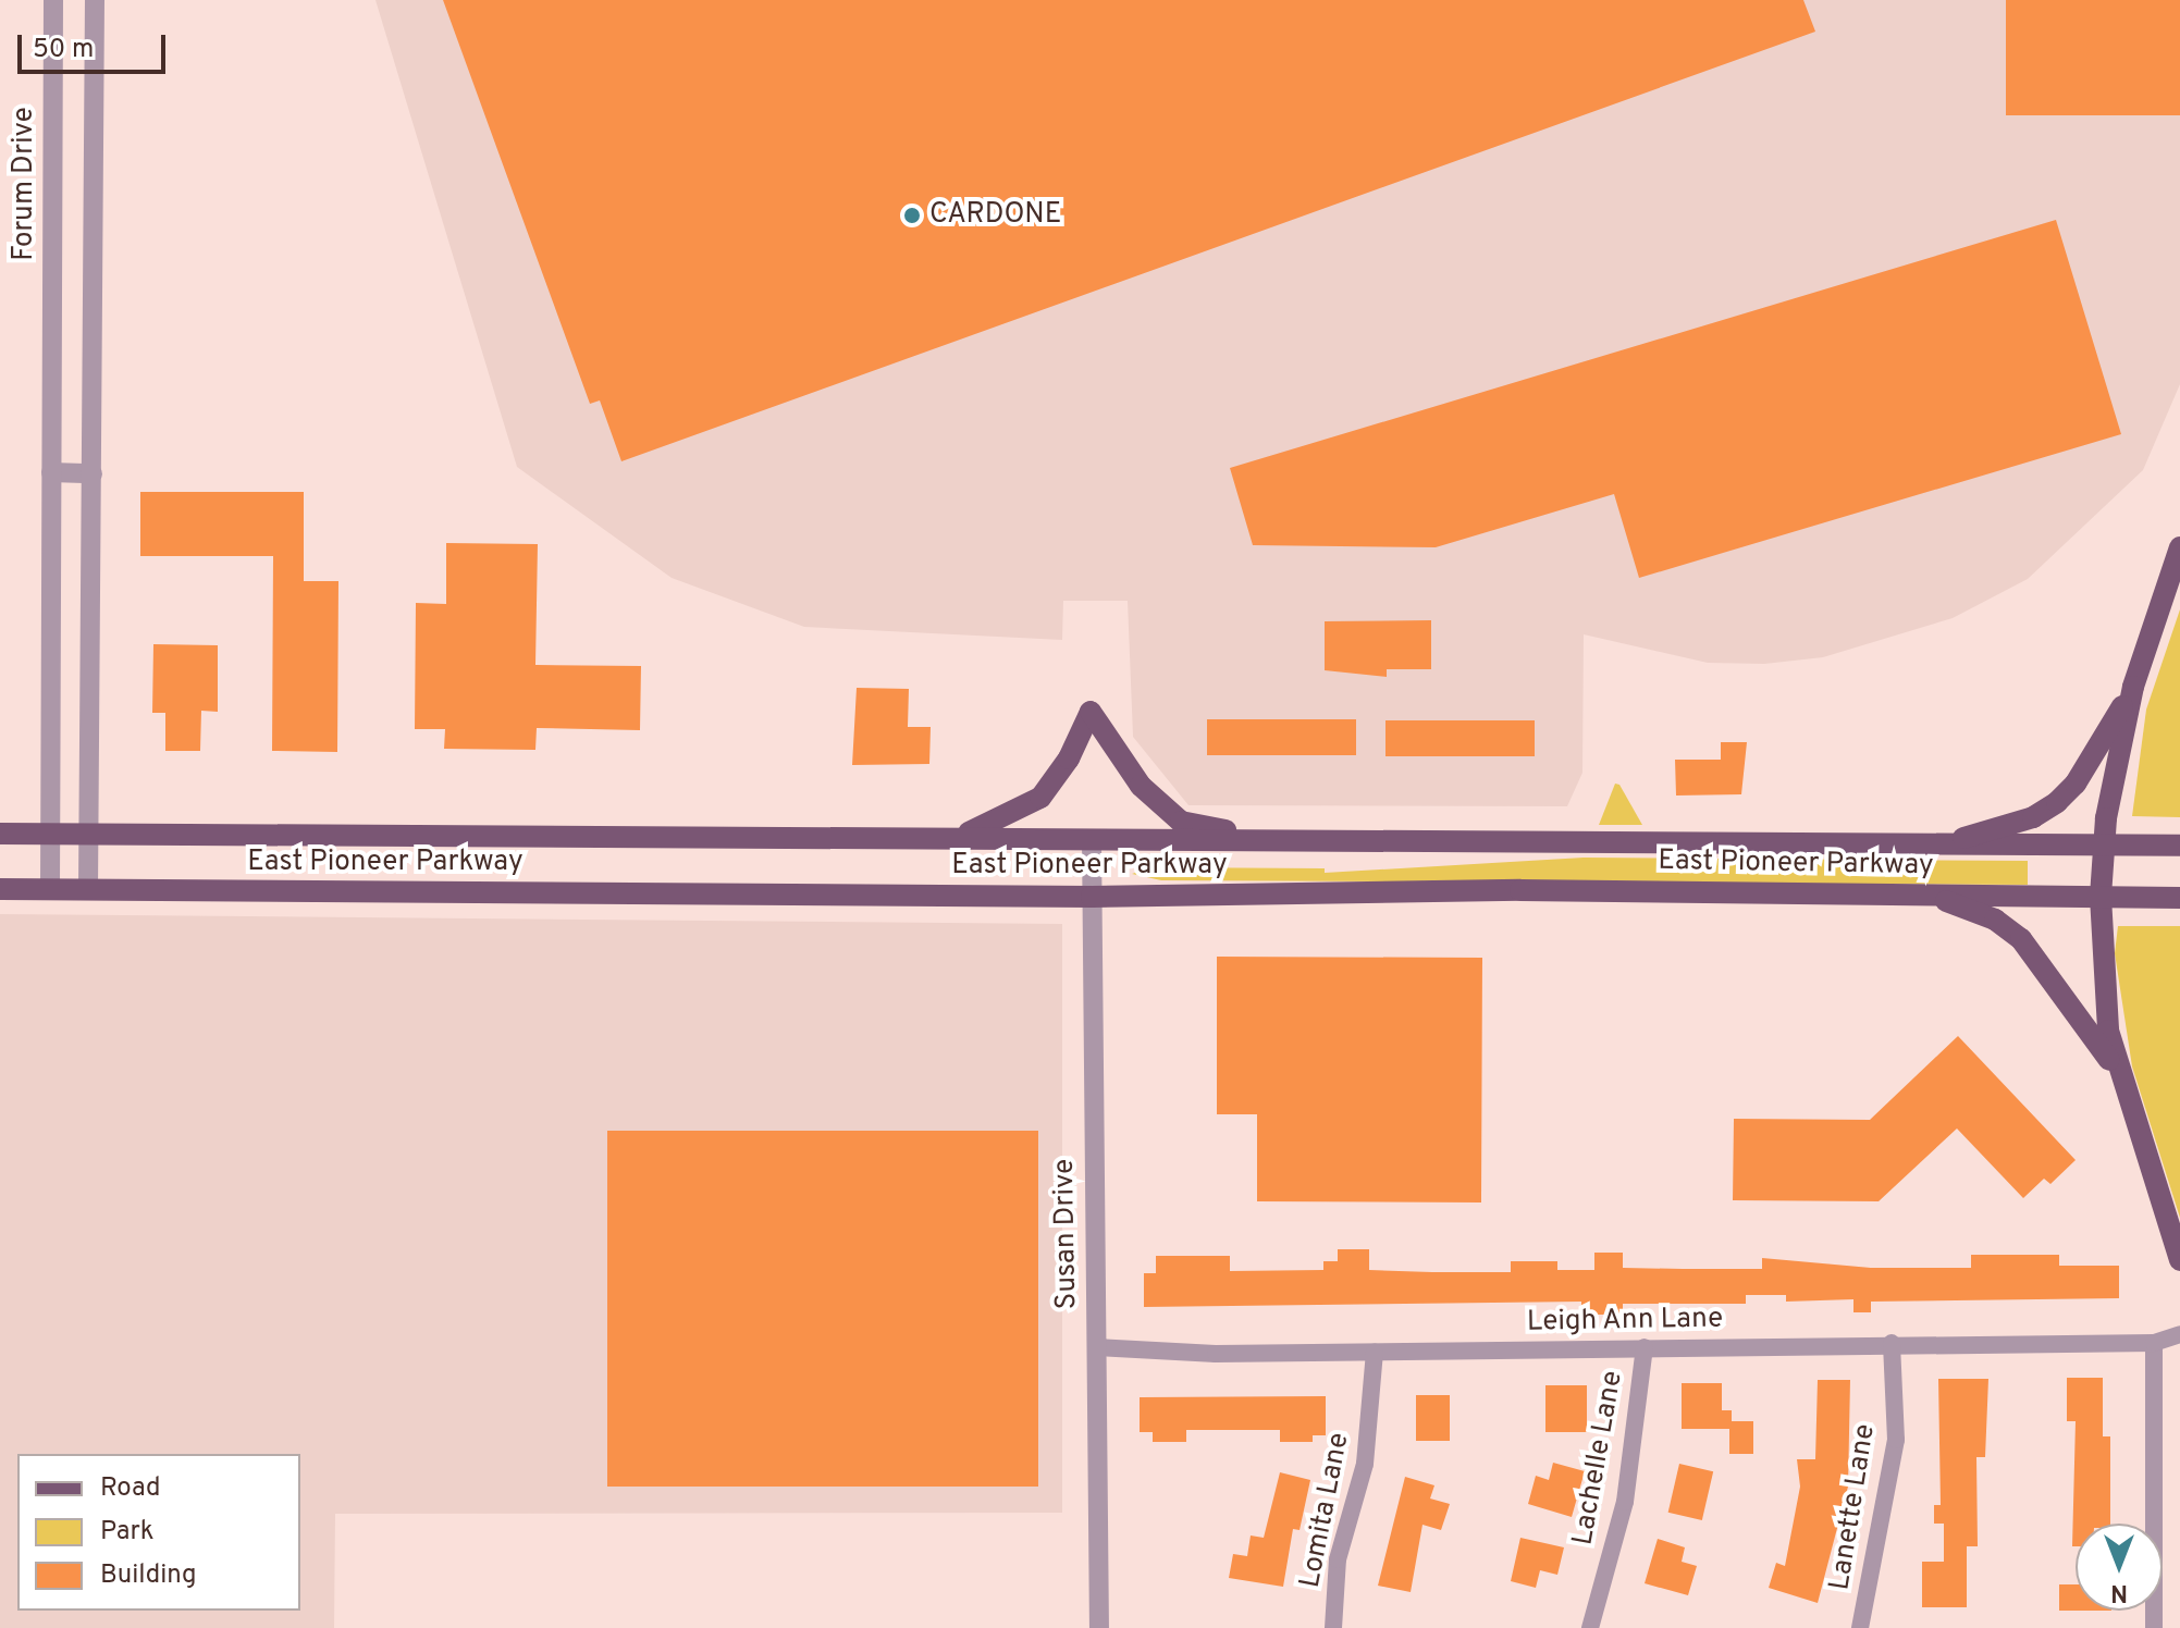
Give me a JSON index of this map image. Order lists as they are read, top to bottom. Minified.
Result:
{"streets":{"main road":["East Pioneer Parkway"],"street":["Forum Drive","Susan Drive","Leigh Ann Lane","Lachelle Lane","Lanette Lane","Lomita Lane"]},"crossings":[["Forum Drive","East Pioneer Parkway"],["East Pioneer Parkway","Susan Drive"],["Susan Drive","Leigh Ann Lane"],["Leigh Ann Lane","Lachelle Lane"],["Leigh Ann Lane","Lanette Lane"],["Leigh Ann Lane","Lomita Lane"]],"places":["CARDONE"],"legend":["Road","Park","Building"],"scale_bar":"50 m","north":"bottom"}
